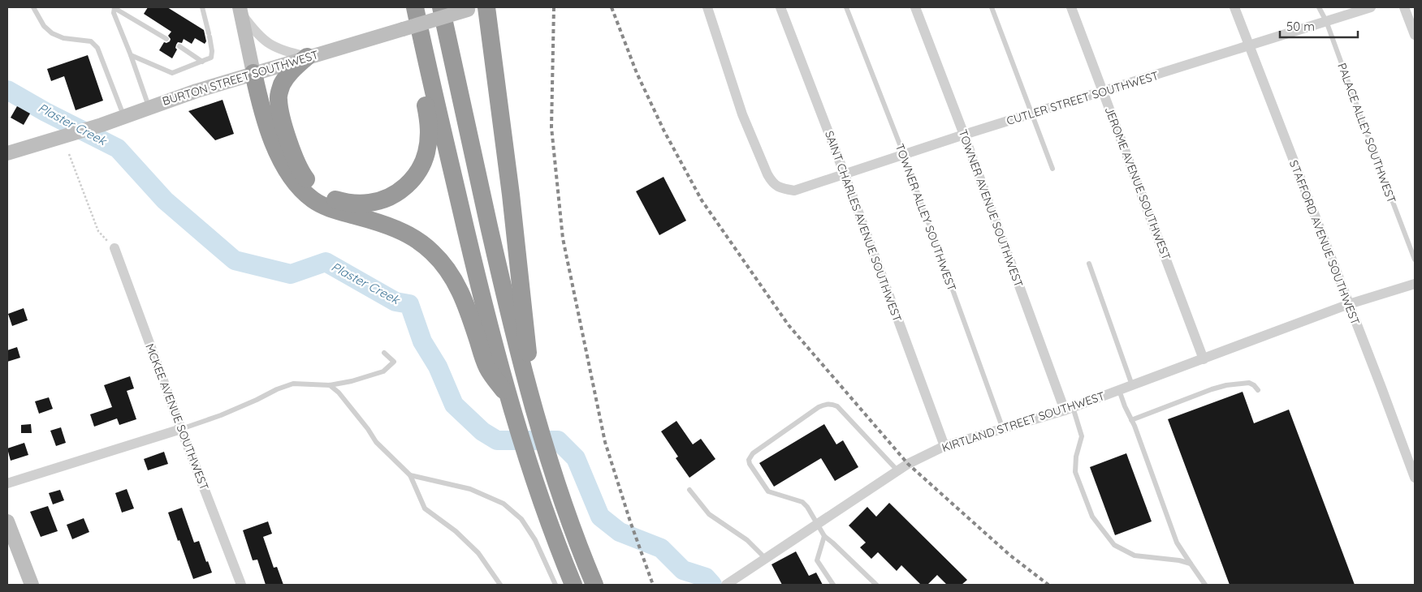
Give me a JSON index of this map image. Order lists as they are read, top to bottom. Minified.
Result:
{"streets":{"main road":["BURTON STREET SOUTHWEST"],"street":["CUTLER STREET SOUTHWEST","JEROME AVENUE SOUTHWEST","TOWNER AVENUE SOUTHWEST","SAINT CHARLES AVENUE SOUTHWEST","STAFFORD AVENUE SOUTHWEST","MCKEE AVENUE SOUTHWEST","KIRTLAND STREET SOUTHWEST"],"lane":["PALACE ALLEY SOUTHWEST","TOWNER ALLEY SOUTHWEST"]},"crossings":[["CUTLER STREET SOUTHWEST","PALACE ALLEY SOUTHWEST"],["CUTLER STREET SOUTHWEST","JEROME AVENUE SOUTHWEST"],["CUTLER STREET SOUTHWEST","TOWNER AVENUE SOUTHWEST"],["CUTLER STREET SOUTHWEST","TOWNER ALLEY SOUTHWEST"],["CUTLER STREET SOUTHWEST","SAINT CHARLES AVENUE SOUTHWEST"],["CUTLER STREET SOUTHWEST","STAFFORD AVENUE SOUTHWEST"],["JEROME AVENUE SOUTHWEST","KIRTLAND STREET SOUTHWEST"],["TOWNER AVENUE SOUTHWEST","KIRTLAND STREET SOUTHWEST"],["TOWNER ALLEY SOUTHWEST","KIRTLAND STREET SOUTHWEST"],["SAINT CHARLES AVENUE SOUTHWEST","KIRTLAND STREET SOUTHWEST"],["STAFFORD AVENUE SOUTHWEST","KIRTLAND STREET SOUTHWEST"]],"water":["Plaster Creek"],"scale_bar":"50 m"}
